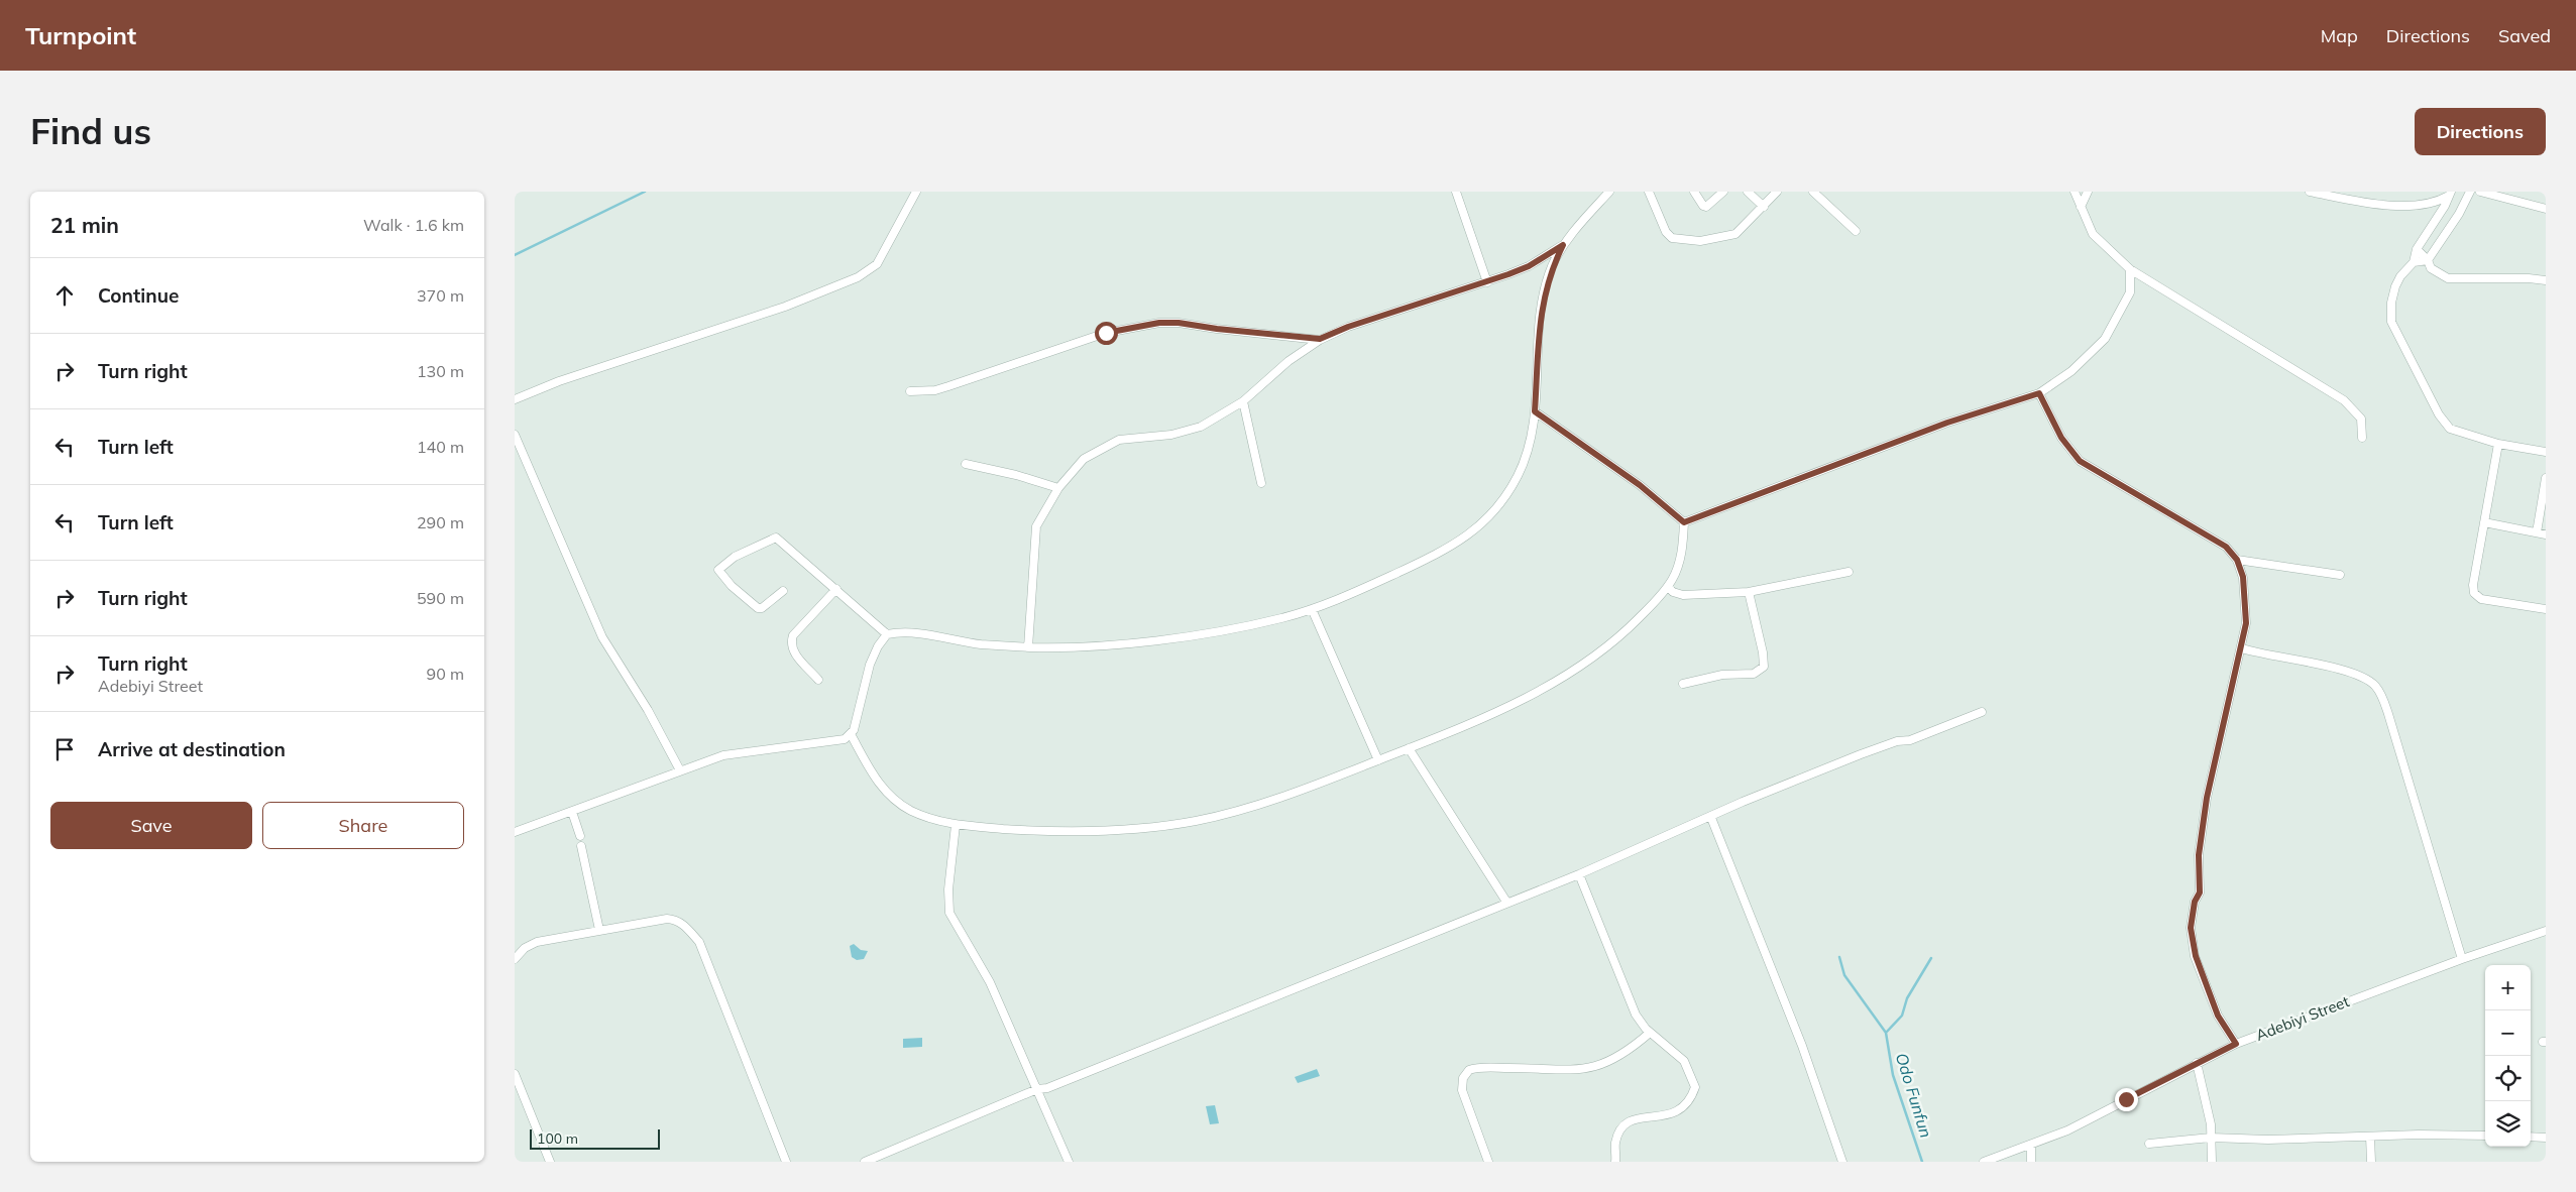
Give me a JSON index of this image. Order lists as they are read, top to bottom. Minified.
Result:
{"streets":{"street":["Adebiyi Street"]},"water":["Odo Funfun"],"scale_bar":"100 m","page":{"header":"Turnpoint","nav":["Map","Directions","Saved"],"buttons":["Directions",["Save","Share"]],"title":"Find us","heading":["21 min","Walk · 1.6 km"],"list":[["Continue","370 m"],["Turn right","130 m"],["Turn left","140 m"],["Turn left","290 m"],["Turn right","590 m"],["Turn right","Adebiyi Street","90 m"],"Arrive at destination"],"map_buttons":["+","−"],"scale":"100 m"}}
